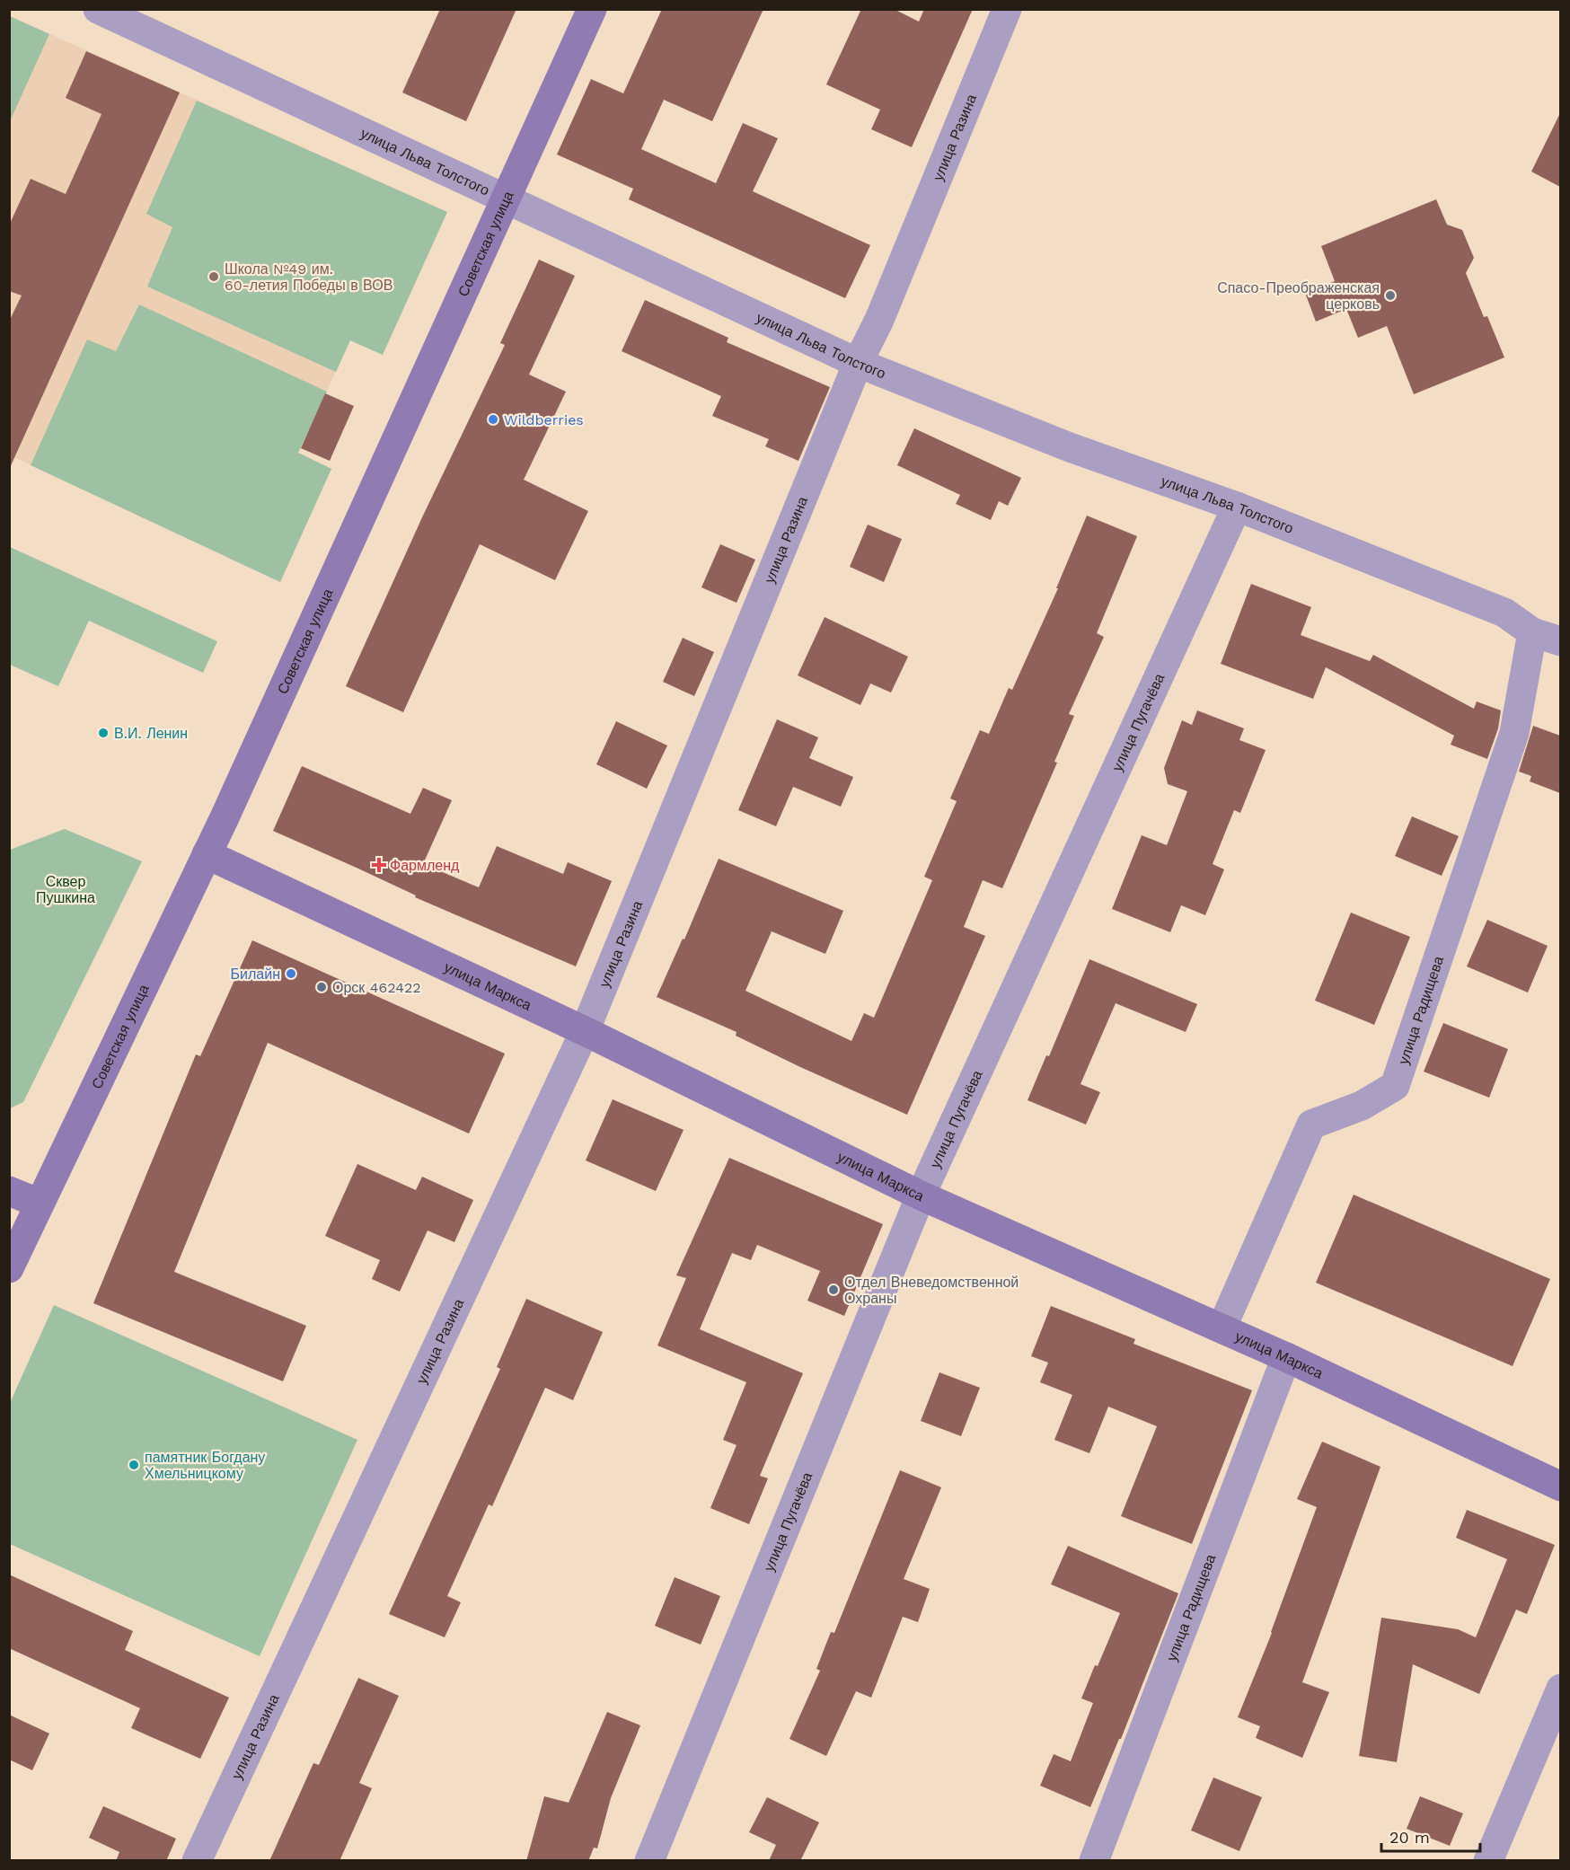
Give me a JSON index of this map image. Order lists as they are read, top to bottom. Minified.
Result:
{"streets":{"street":["улица Разина","улица Льва Толстого","Советская улица","улица Пугачёва","улица Маркса","улица Радищева"]},"crossings":[["улица Разина","улица Льва Толстого"],["улица Разина","улица Маркса"],["улица Льва Толстого","Советская улица"],["улица Льва Толстого","улица Пугачёва"],["улица Льва Толстого","улица Радищева"],["Советская улица","улица Маркса"],["улица Пугачёва","улица Маркса"],["улица Маркса","улица Радищева"]],"parks":["Сквер Пушкина"],"places":{"other":["Школа №49 им. 60-летия Победы в ВОВ","Спасо-Преображенская церковь","Wildberries","В.И. Ленин","Билайн","Орск 462422","Отдел Вневедомственной Охраны","памятник Богдану Хмельницкому"],"health":["Фармленд"]},"scale_bar":"20 m"}
